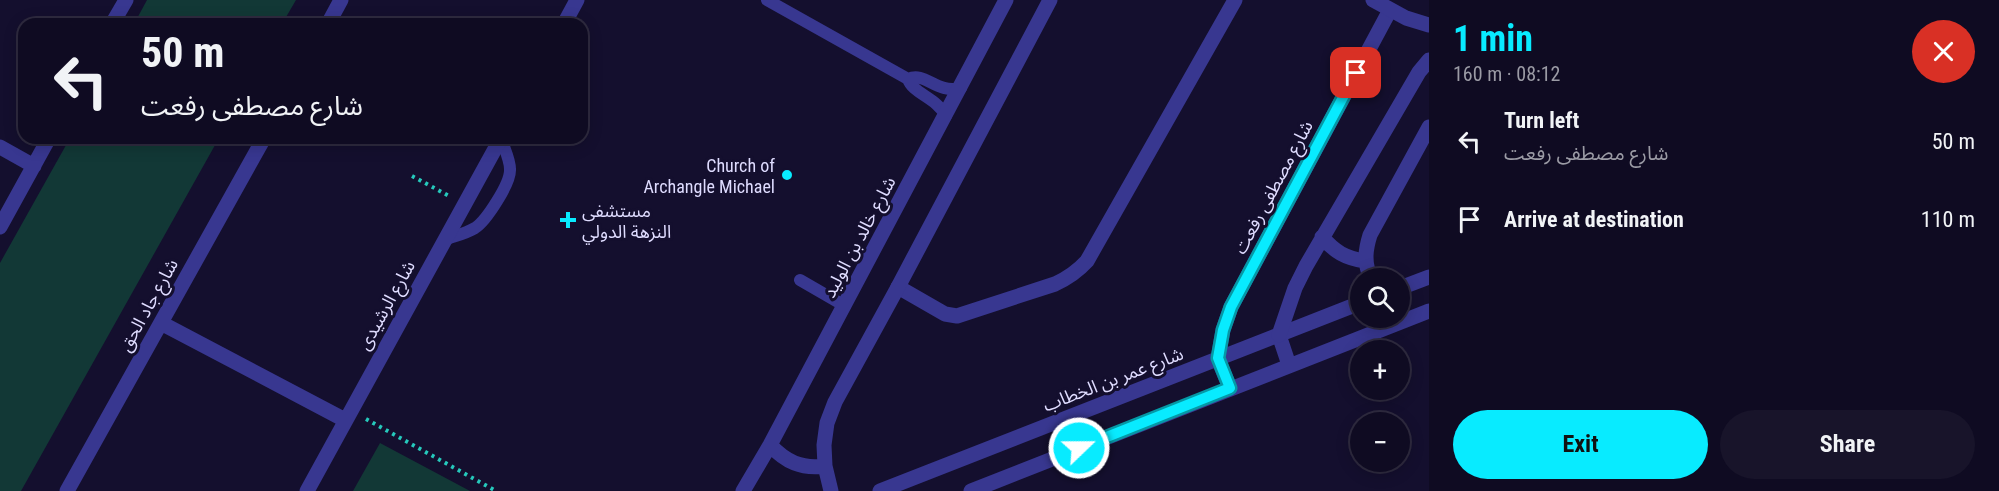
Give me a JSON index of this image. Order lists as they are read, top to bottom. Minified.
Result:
{"streets":{"street":["شارع مصطفى رفعت","شارع خالد بن الوليد","شارع جاد الحق","شارع الرشيدى","شارع عمر بن الخطاب"]},"crossings":[["شارع مصطفى رفعت","شارع عمر بن الخطاب"]],"places":{"other":["Church of Archangle Michael"],"health":["مستشفى النزهة الدولي"]},"page":{"heading":["1 min","160 m · 08:12"],"turn":["50 m","شارع مصطفى رفعت"],"list":[{"name":"Turn left","note":"شارع مصطفى رفعت","value":"50 m"},{"name":"Arrive at destination","value":"110 m"}],"map_buttons":["+","−"],"buttons":["Exit","Share"]}}
